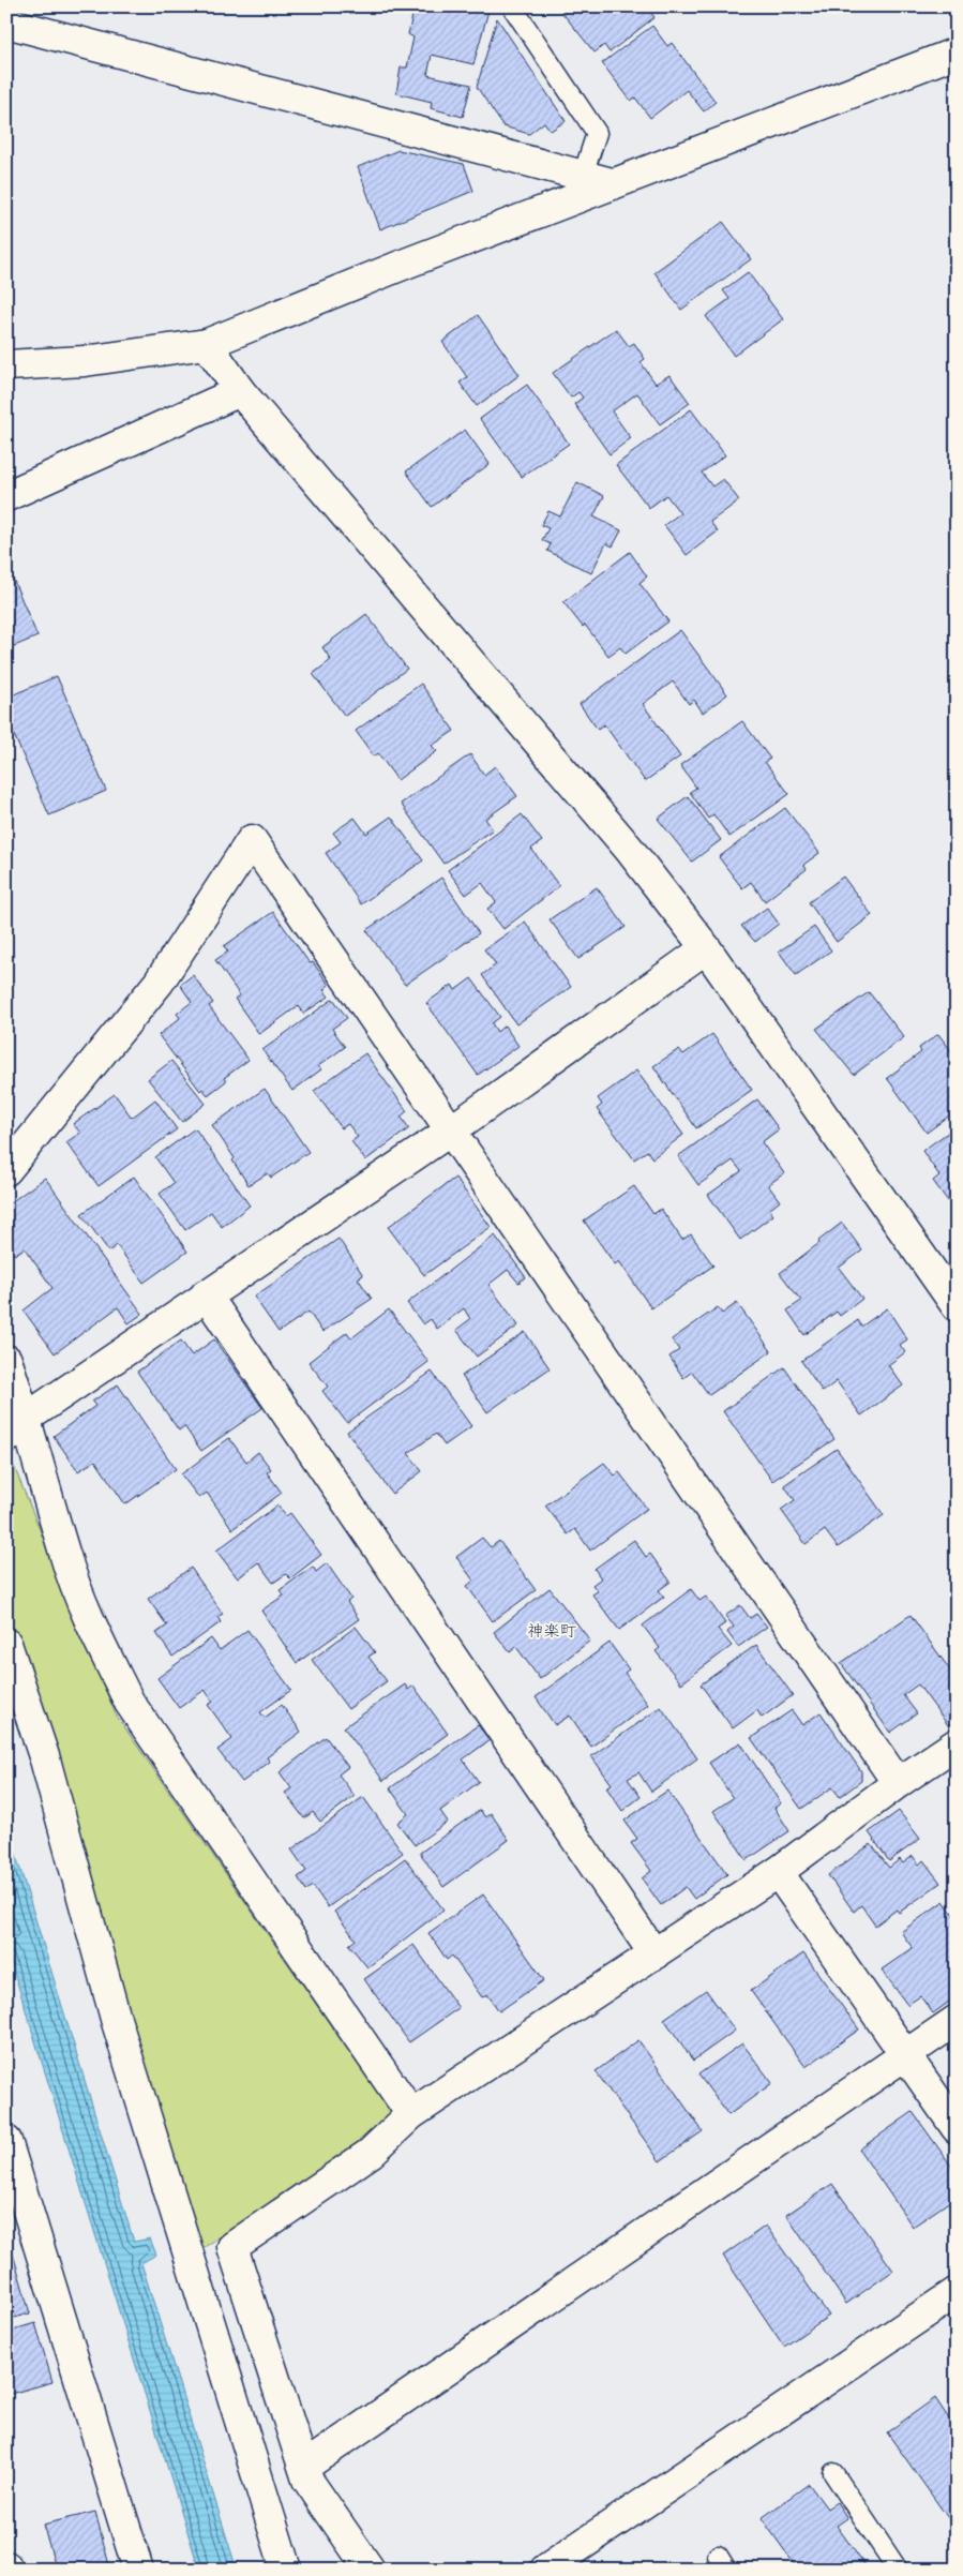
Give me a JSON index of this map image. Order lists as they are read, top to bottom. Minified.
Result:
{"districts":["神楽町"]}
